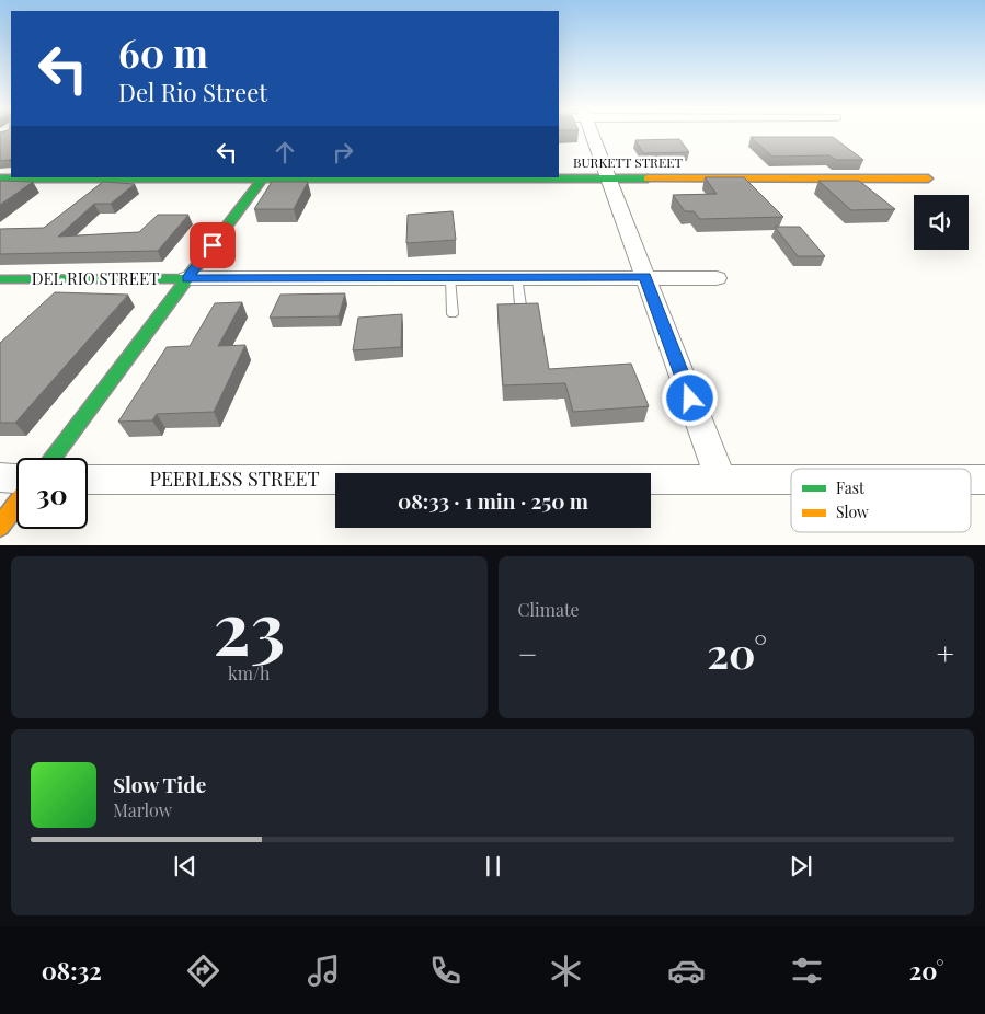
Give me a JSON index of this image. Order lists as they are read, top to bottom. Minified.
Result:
{"streets":{"street":["BURKETT STREET","DEL RIO STREET","PEERLESS STREET"]},"legend":["Fast","Slow"],"page":{"turn":["60 m","Del Rio Street"],"limit":"30","trip":"08:33 · 1 min · 250 m","tile":[["23","km/h"],"Climate"],"heat":["−","20°","+"],"song":["Slow Tide","Marlow"],"tabs":["08:32","20°"]}}
